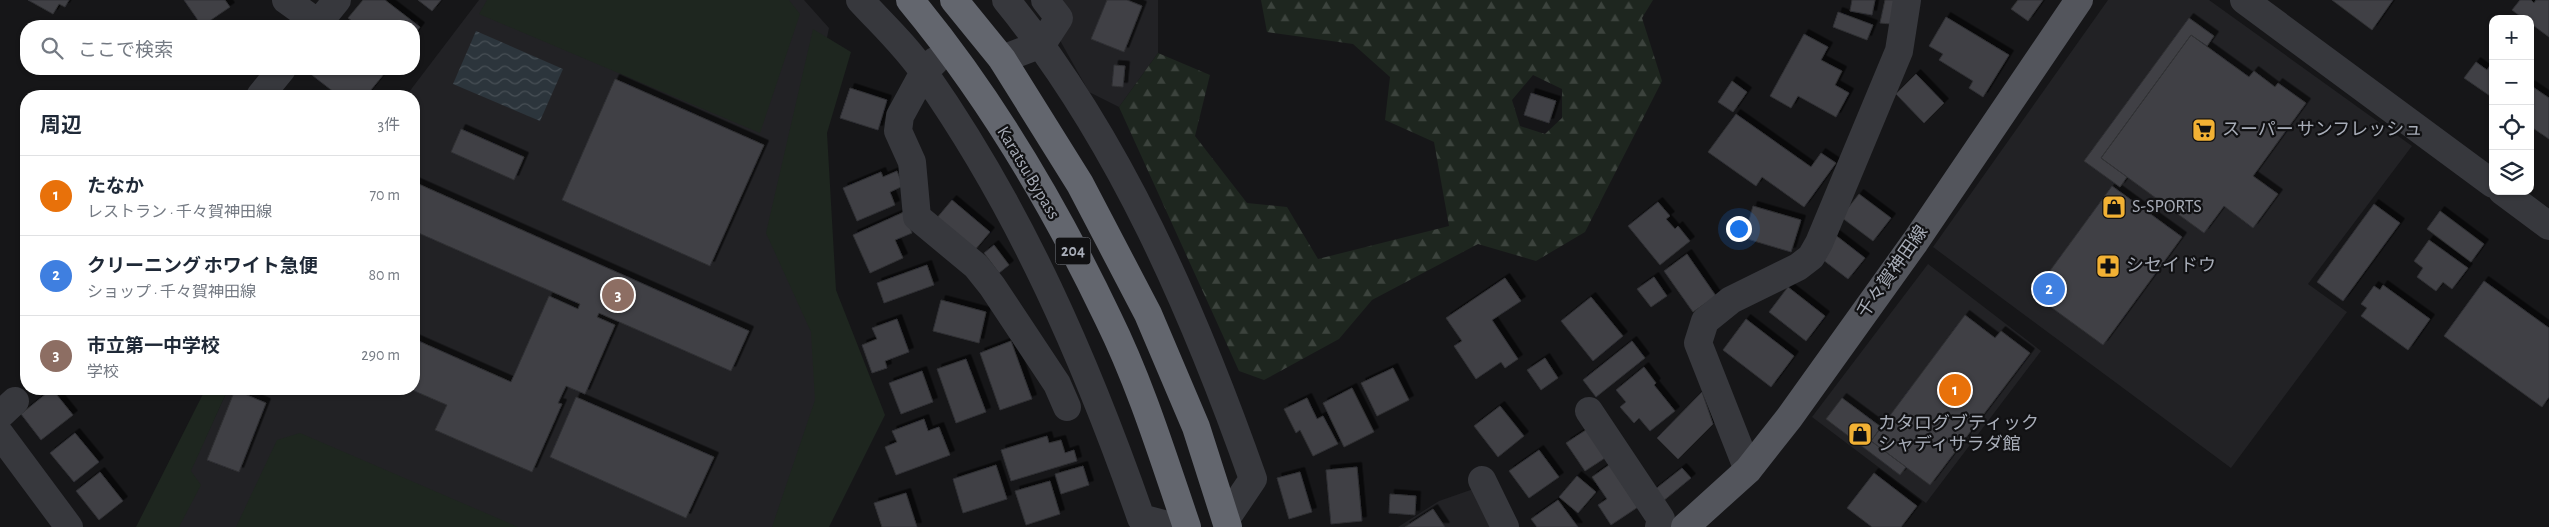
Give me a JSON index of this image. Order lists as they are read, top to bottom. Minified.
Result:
{"streets":{"highway":["Karatsu Bypass","204"],"main road":["千々賀神田線"]},"places":{"supermarket":["スーパー サンフレッシュ"],"shop":["S-SPORTS","カタログブティック シャディサラダ館"],"pharmacy":["シセイドウ"]},"page":{"map_buttons":["+","−"],"search":"ここで検索","heading":["周辺","3件"],"list":[{"mark":"1","name":"たなか","note":"レストラン · 千々賀神田線","value":"70 m"},{"mark":"2","name":"クリーニング ホワイト急便","note":"ショップ · 千々賀神田線","value":"80 m"},{"mark":"3","name":"市立第一中学校","note":"学校","value":"290 m"}],"pins":["2","3","1"]}}
